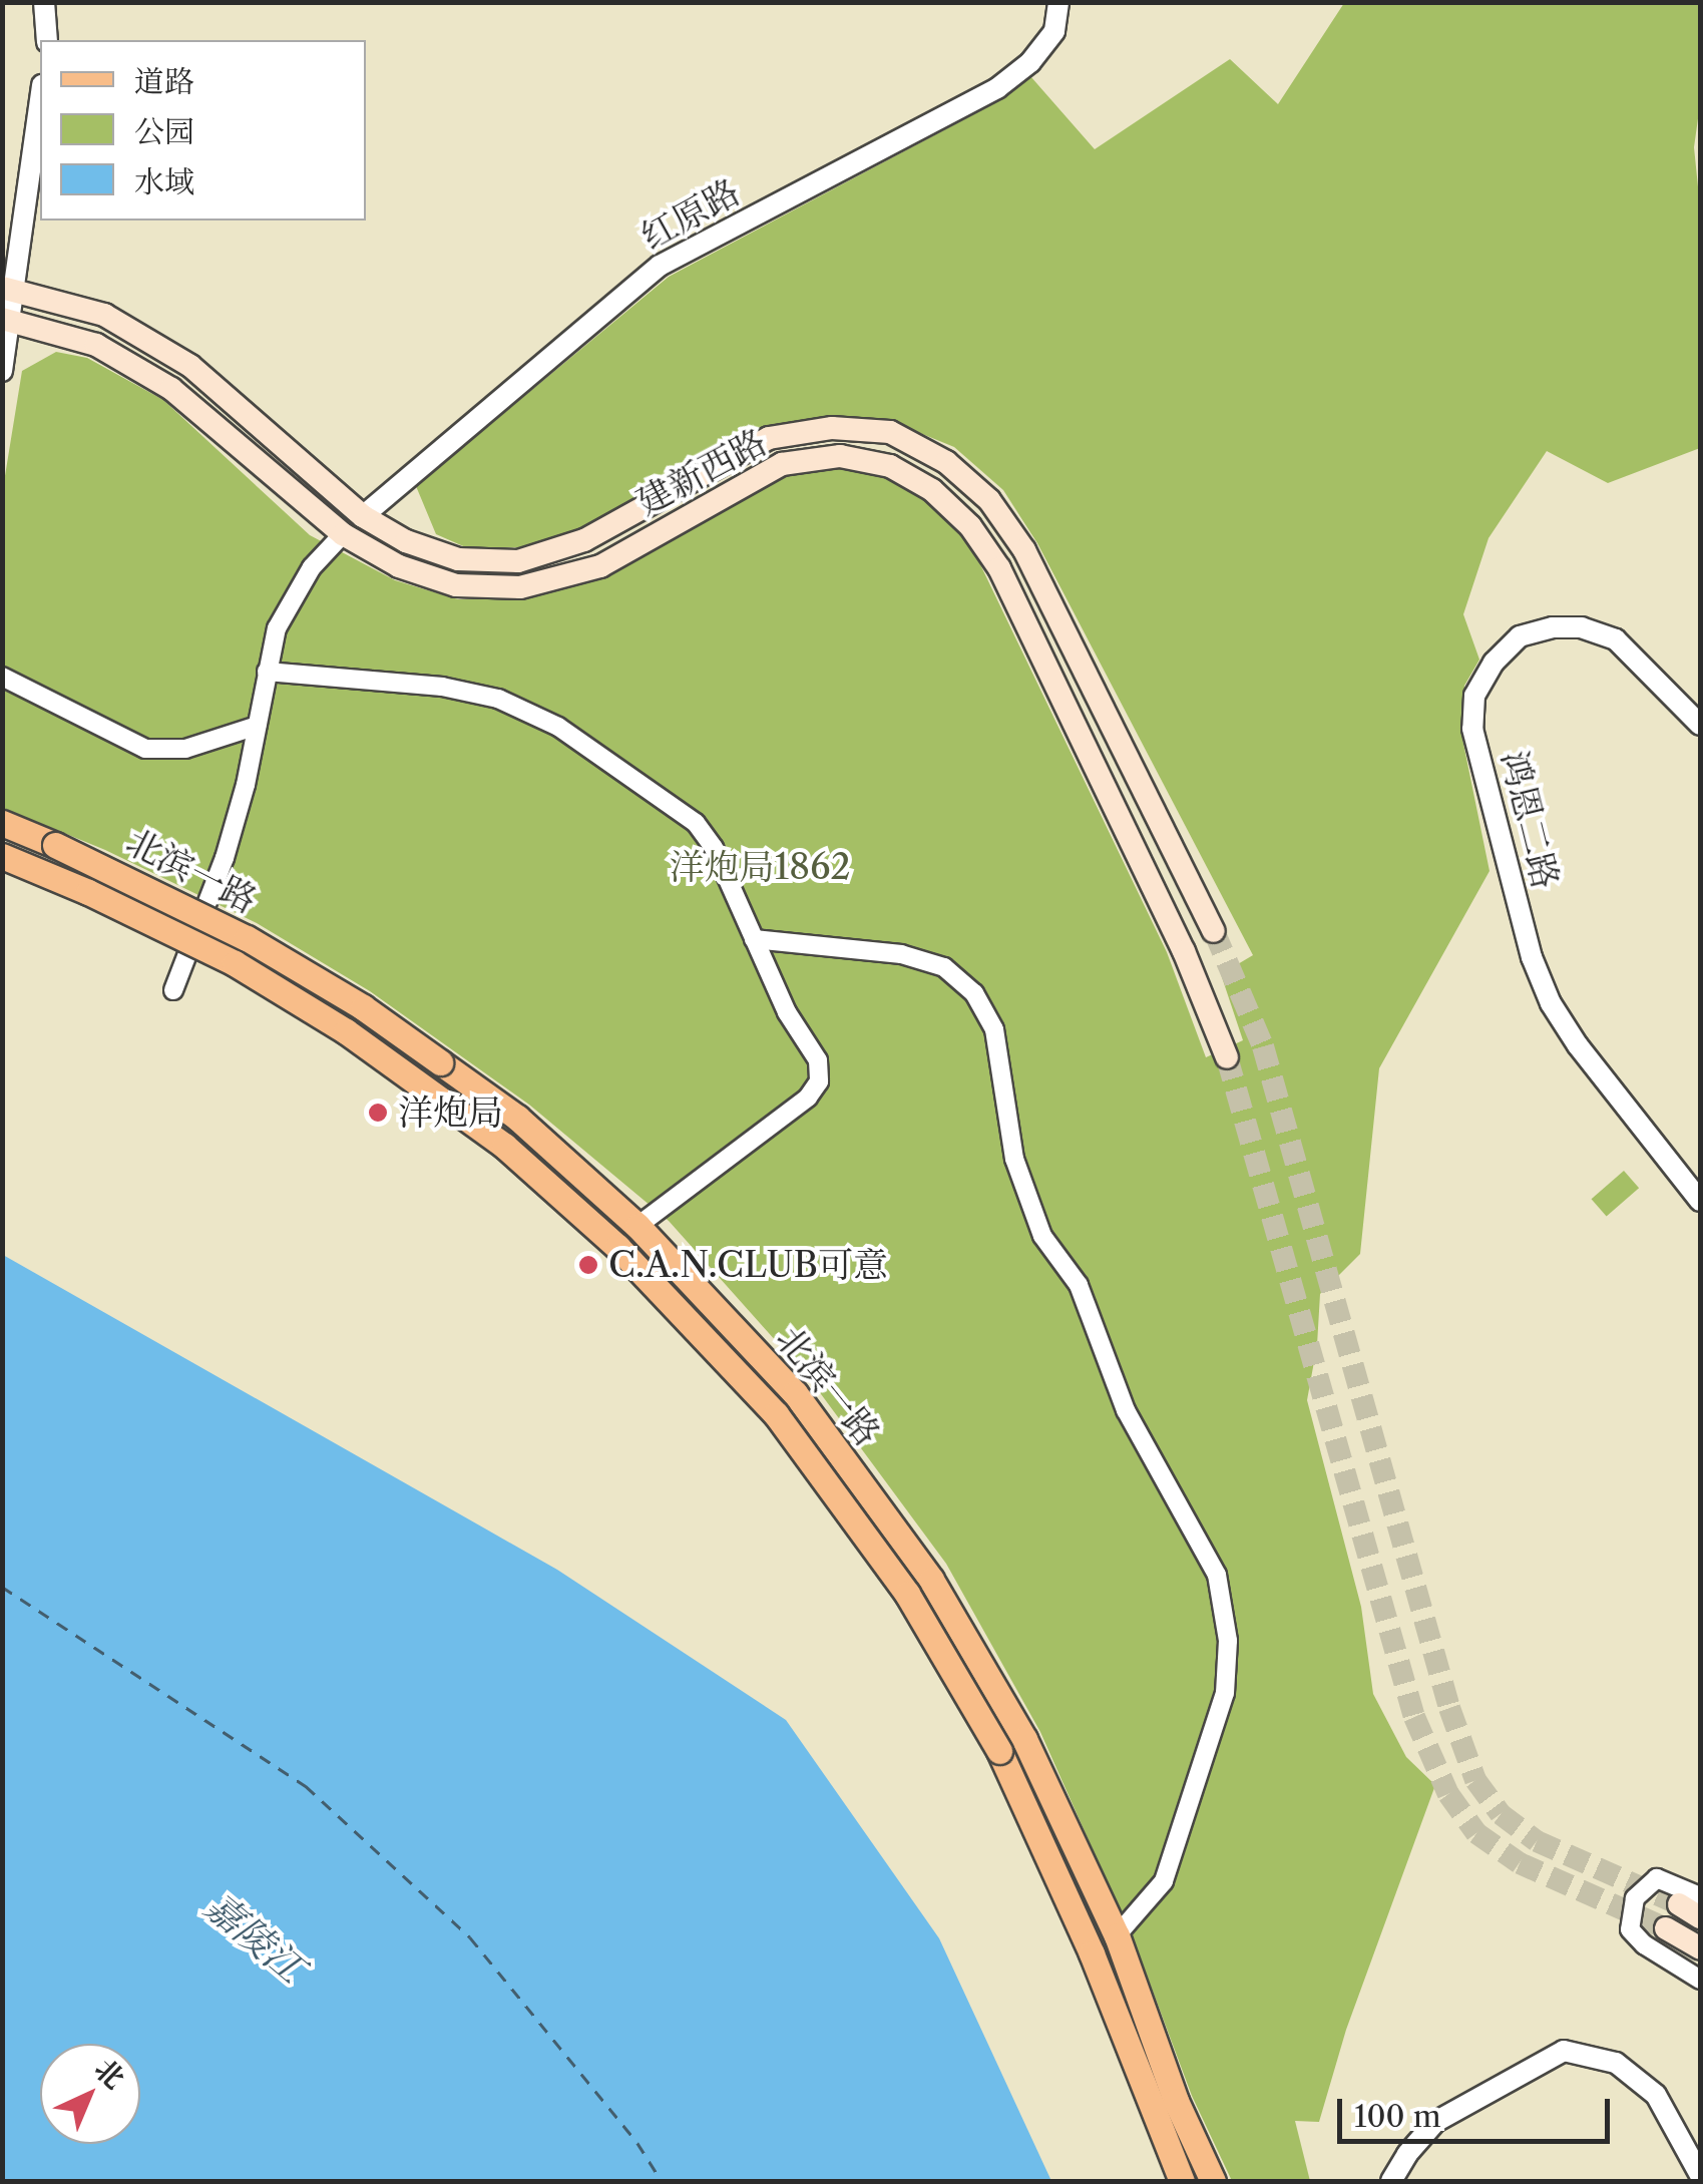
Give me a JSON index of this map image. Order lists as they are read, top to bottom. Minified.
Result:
{"streets":{"main road":["建新西路","北滨一路"],"street":["红原路","鸿恩二路"]},"crossings":[["红原路","建新西路"]],"water":["嘉陵江"],"parks":["洋炮局1862"],"places":["洋炮局","C.A.N.CLUB可意"],"legend":["道路","公园","水域"],"scale_bar":"100 m","north":"top right"}
